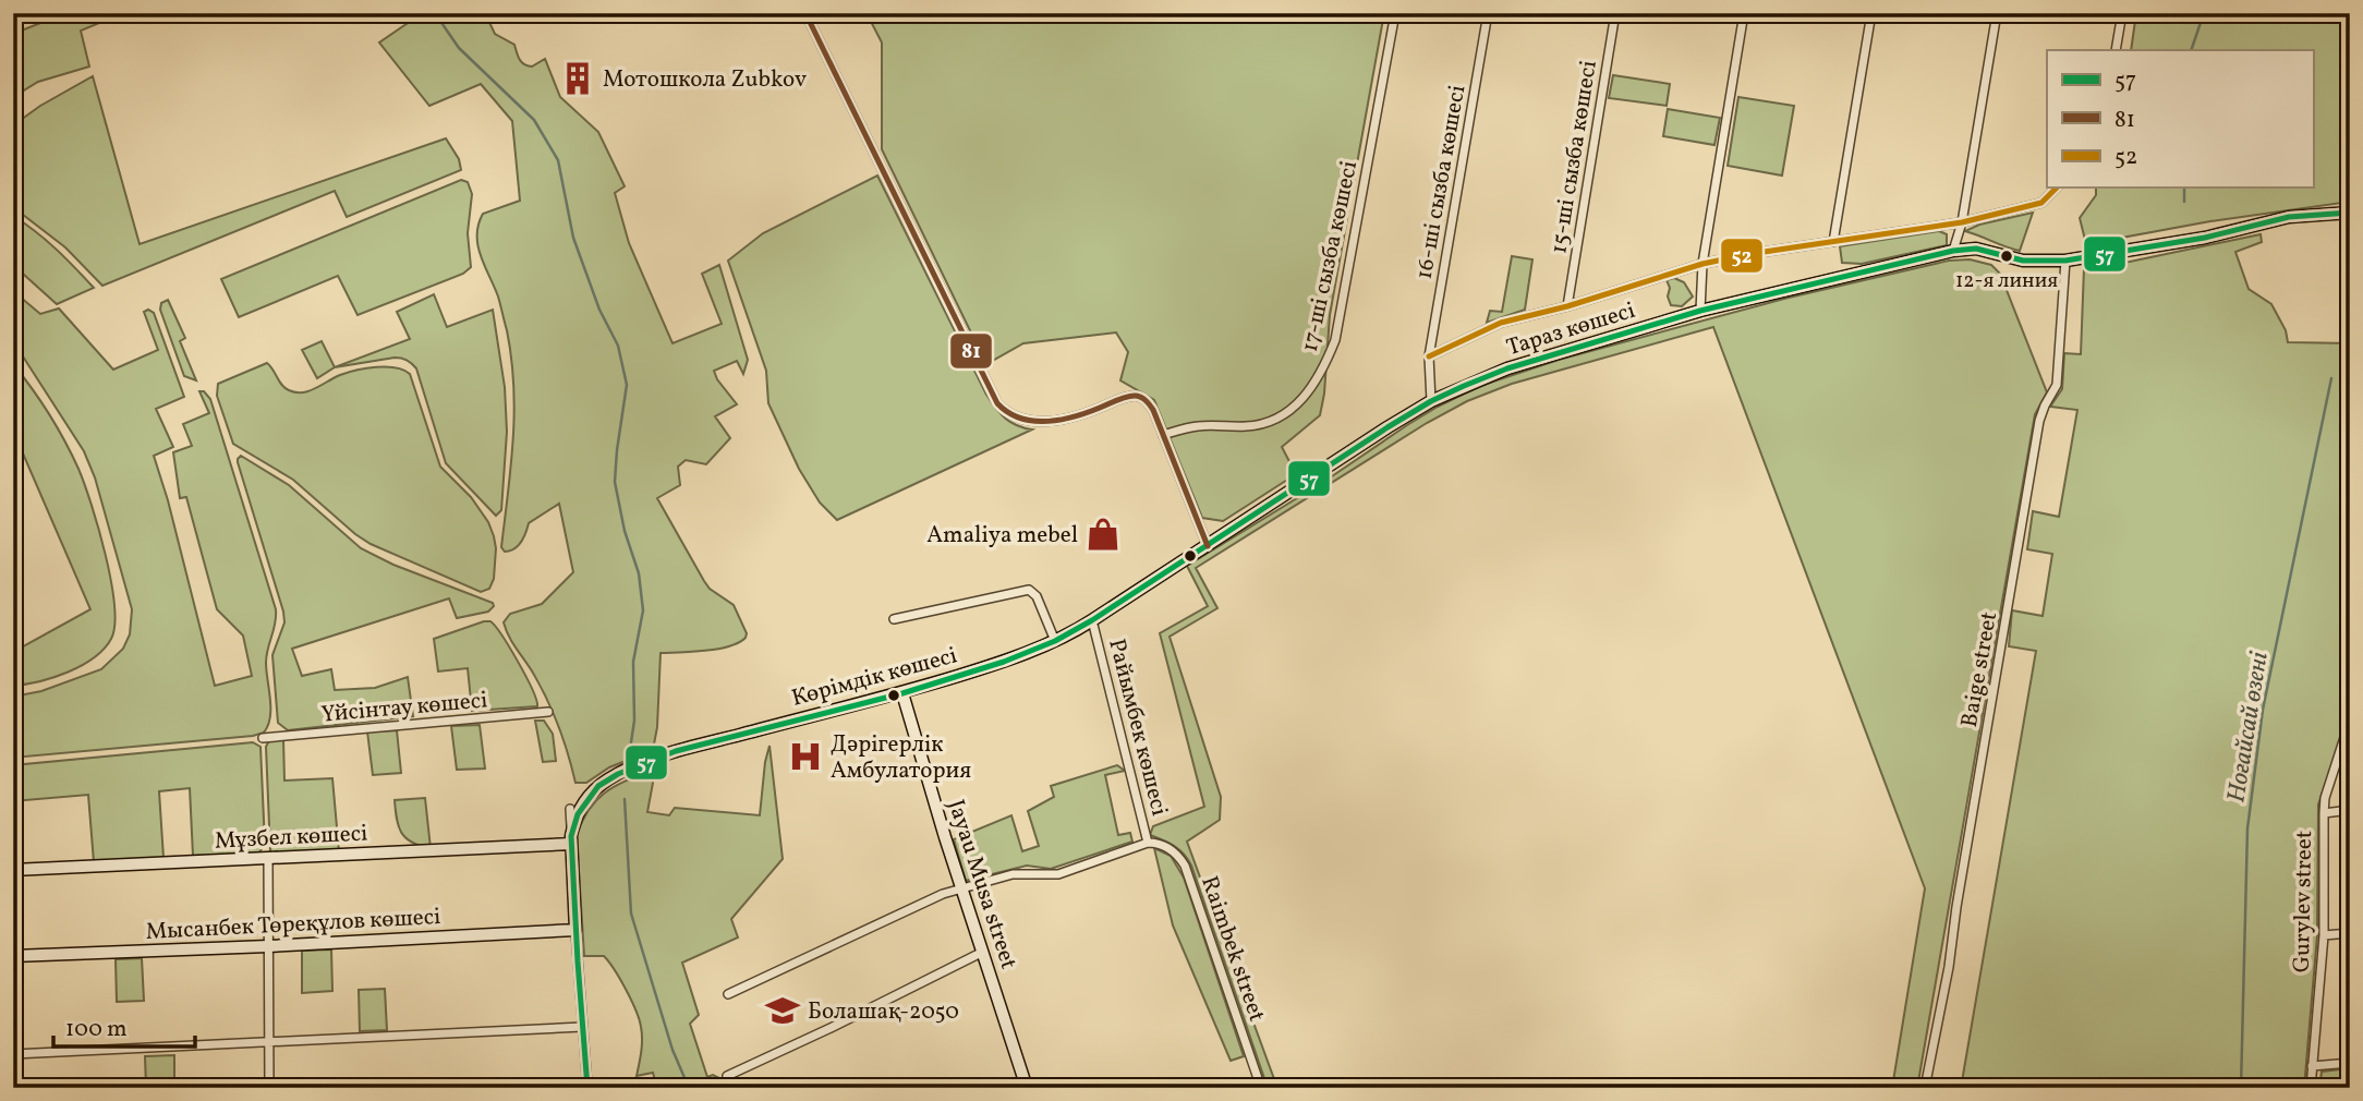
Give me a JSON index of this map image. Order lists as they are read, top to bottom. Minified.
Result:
{"streets":{"street":["15-ші сызба көшесі","16-ші сызба көшесі","17-ші сызба көшесі","Тараз көшесі","Baige street","Көрімдік көшесі","Үйсінтау көшесі","Райымбек көшесі","Мұзбел көшесі","Jayau Musa street","Gurylev street","Мысанбек Төреқұлов көшесі","Raimbek street"]},"crossings":[["16-ші сызба көшесі","Тараз көшесі"],["Тараз көшесі","Baige street"],["Тараз көшесі","Көрімдік көшесі"],["Көрімдік көшесі","Райымбек көшесі"],["Көрімдік көшесі","Мұзбел көшесі"],["Көрімдік көшесі","Jayau Musa street"],["Райымбек көшесі","Raimbek street"]],"water":["Ноғайсай өзені"],"places":{"building":["Мотошкола Zubkov"],"other":["12-я линия"],"shop":["Amaliya mebel"],"hospital":["Дәрігерлік Амбулатория"],"school or university":["Болашақ-2050"]},"lines":["transit line 81","transit line 52","transit line 57"],"legend":["57","81","52"],"scale_bar":"100 m"}
